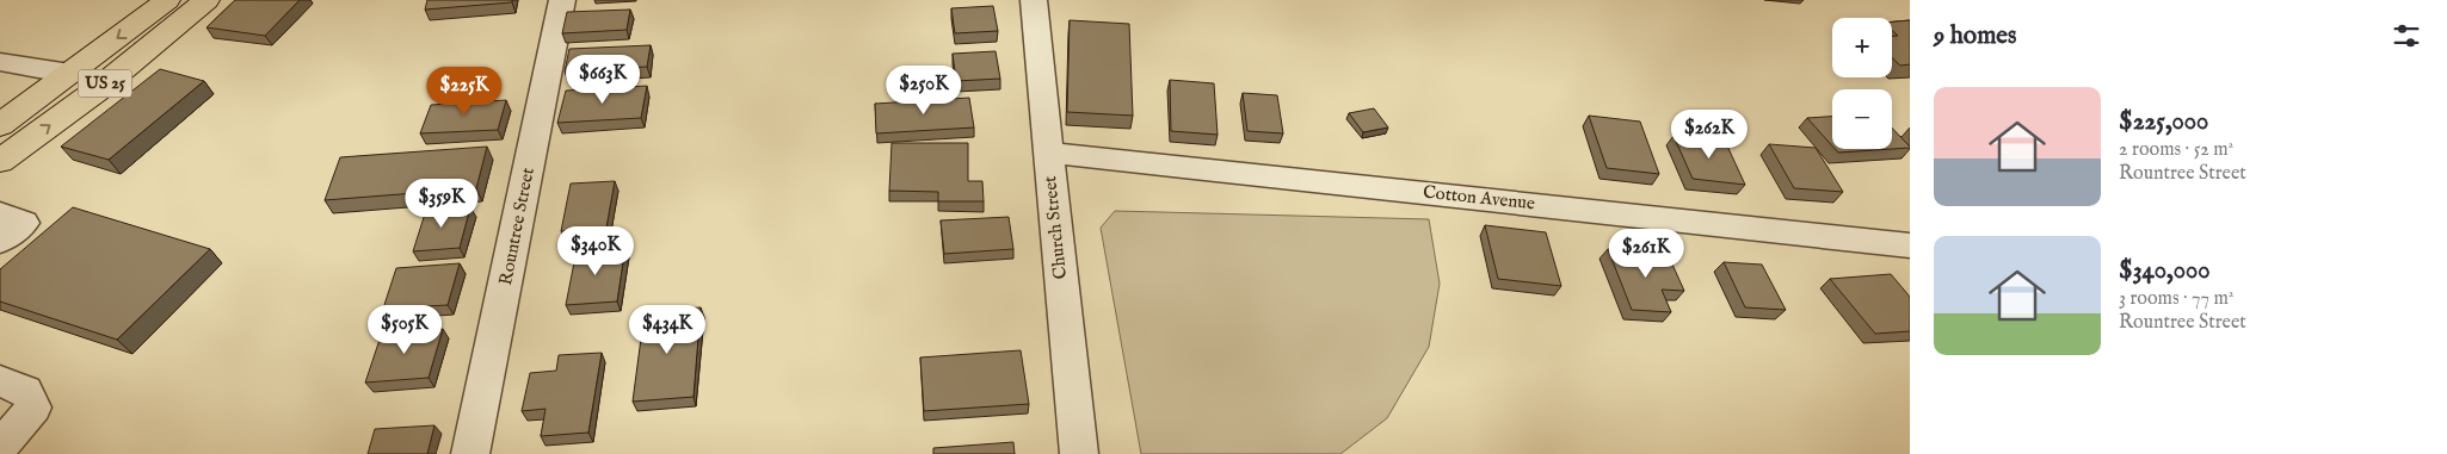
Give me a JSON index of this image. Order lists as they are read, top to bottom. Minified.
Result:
{"streets":{"main road":["US 25"],"street":["Cotton Avenue","Rountree Street","Church Street"]},"crossings":[["Cotton Avenue","Church Street"]],"page":{"heading":"9 homes","map_buttons":["+","−"],"price":["$663K","$250K","$225K","$262K","$359K","$340K","$261K","$505K","$434K"],"list":[{"name":"$225,000","note":"2 rooms · 52 m² · Rountree Street"},{"name":"$340,000","note":"3 rooms · 77 m² · Rountree Street"}]}}
